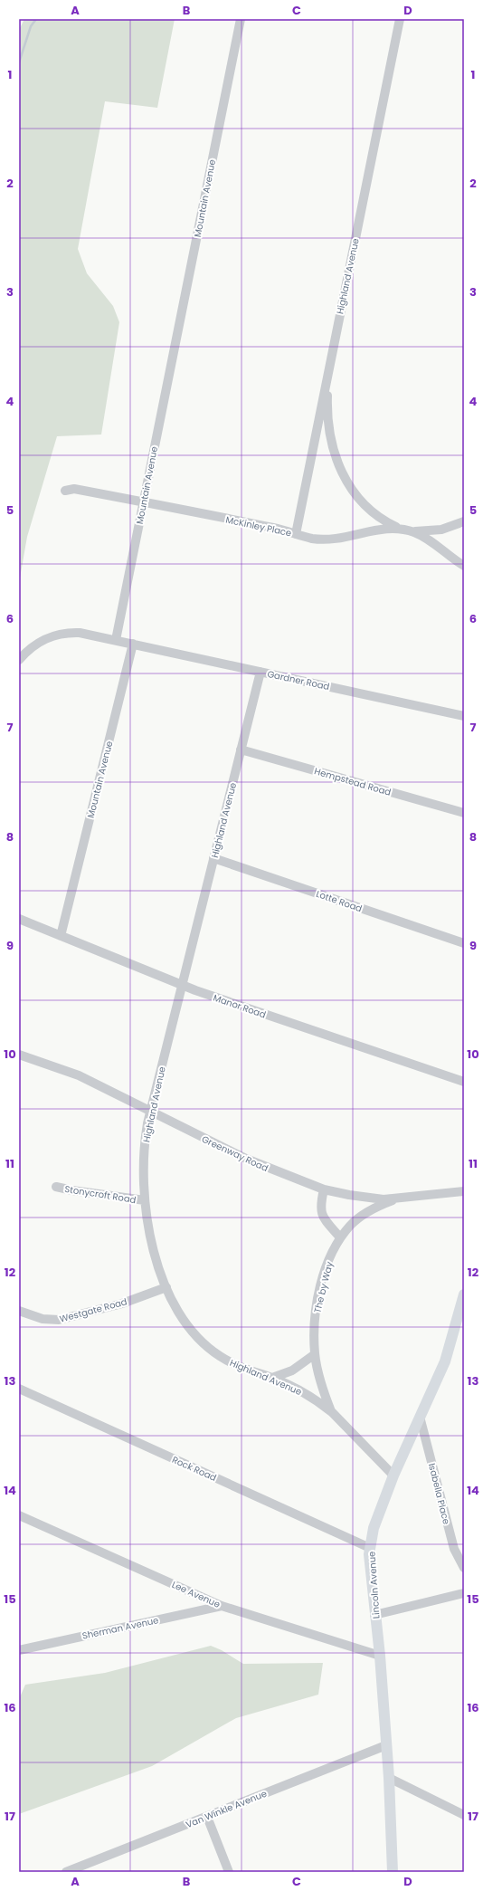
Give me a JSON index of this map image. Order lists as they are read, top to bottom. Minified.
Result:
{"streets":{"main road":["Lincoln Avenue"],"street":["Mountain Avenue","Highland Avenue","McKinley Place","Gardner Road","Hempstead Road","Lotte Road","Manor Road","Greenway Road","Stonycroft Road","The by Way","Westgate Road","Rock Road","Isabella Place","Lee Avenue","Sherman Avenue","Van Winkle Avenue"]},"crossings":[["Mountain Avenue","McKinley Place"],["Mountain Avenue","Gardner Road"],["Mountain Avenue","Manor Road"],["Highland Avenue","McKinley Place"],["Highland Avenue","Gardner Road"],["Highland Avenue","Hempstead Road"],["Highland Avenue","Lotte Road"],["Highland Avenue","Manor Road"],["Highland Avenue","Greenway Road"],["Highland Avenue","Stonycroft Road"],["Highland Avenue","The by Way"],["Highland Avenue","Westgate Road"],["Highland Avenue","Lincoln Avenue"],["Greenway Road","The by Way"],["Rock Road","Lincoln Avenue"],["Isabella Place","Lincoln Avenue"],["Lincoln Avenue","Lee Avenue"],["Lincoln Avenue","Van Winkle Avenue"],["Lee Avenue","Sherman Avenue"]],"grid":{"columns":["A","B","C","D"],"rows":["1","2","3","4","5","6","7","8","9","10","11","12","13","14","15","16","17"]}}
